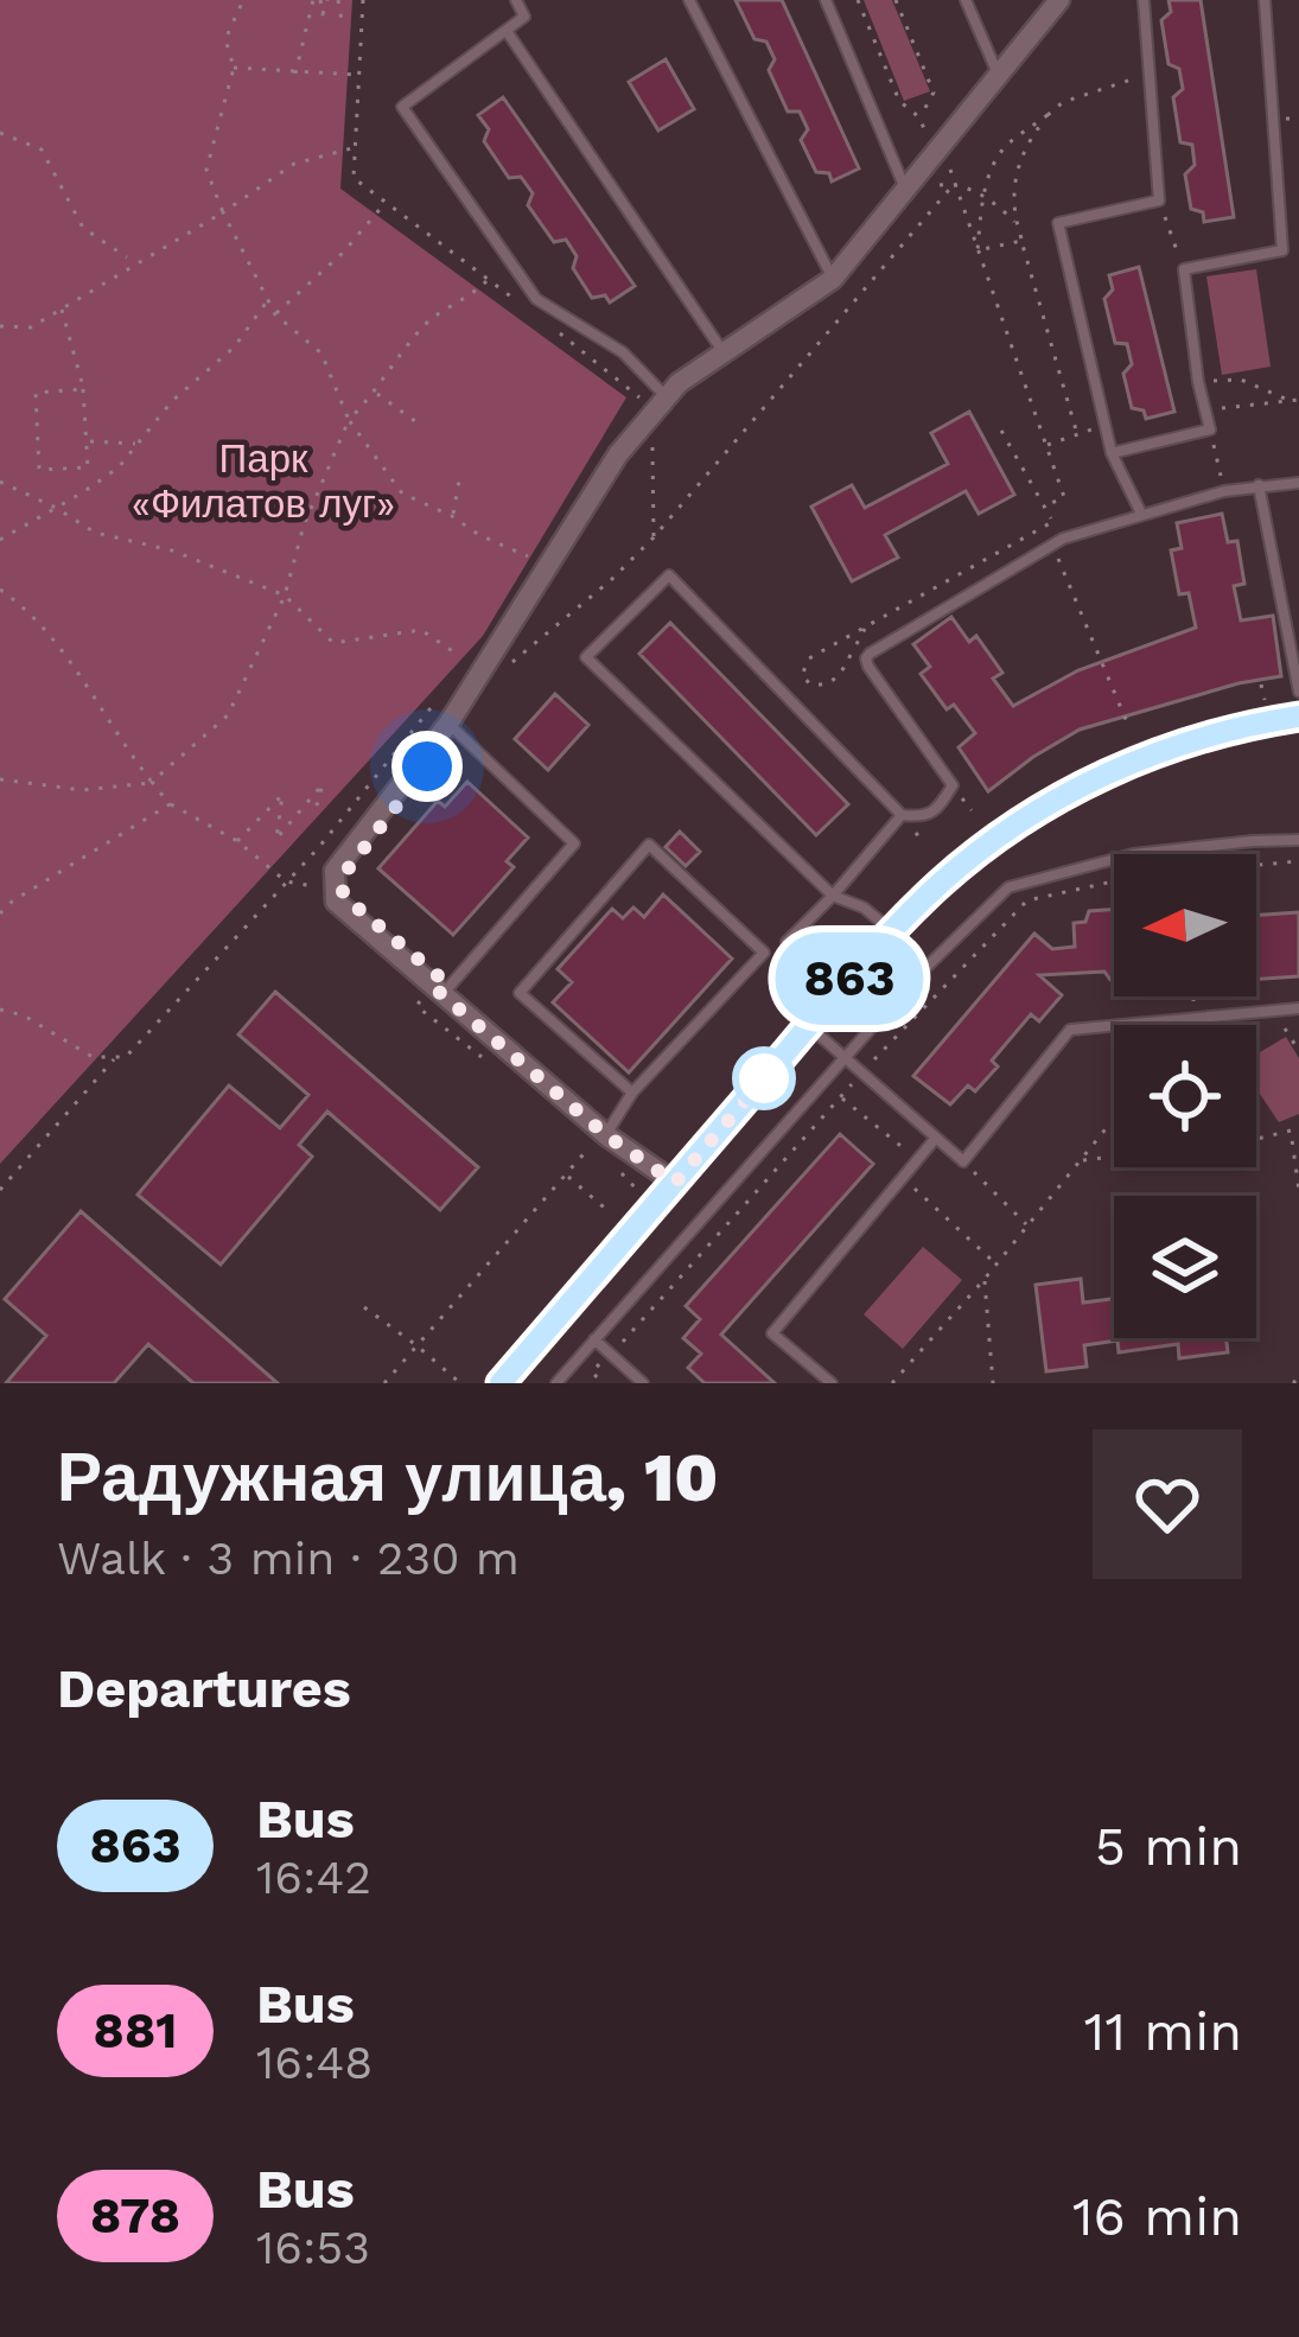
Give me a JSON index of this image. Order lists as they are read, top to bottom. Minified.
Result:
{"parks":["Парк «Филатов луг»"],"lines":["bus line 863"],"north":"left","page":{"on_map":"863","heading":[["Радужная улица, 10","Walk · 3 min · 230 m"],"Departures"],"list":[{"mark":"863","name":"Bus","note":"16:42","value":"5 min"},{"mark":"881","name":"Bus","note":"16:48","value":"11 min"},{"mark":"878","name":"Bus","note":"16:53","value":"16 min"}]}}
